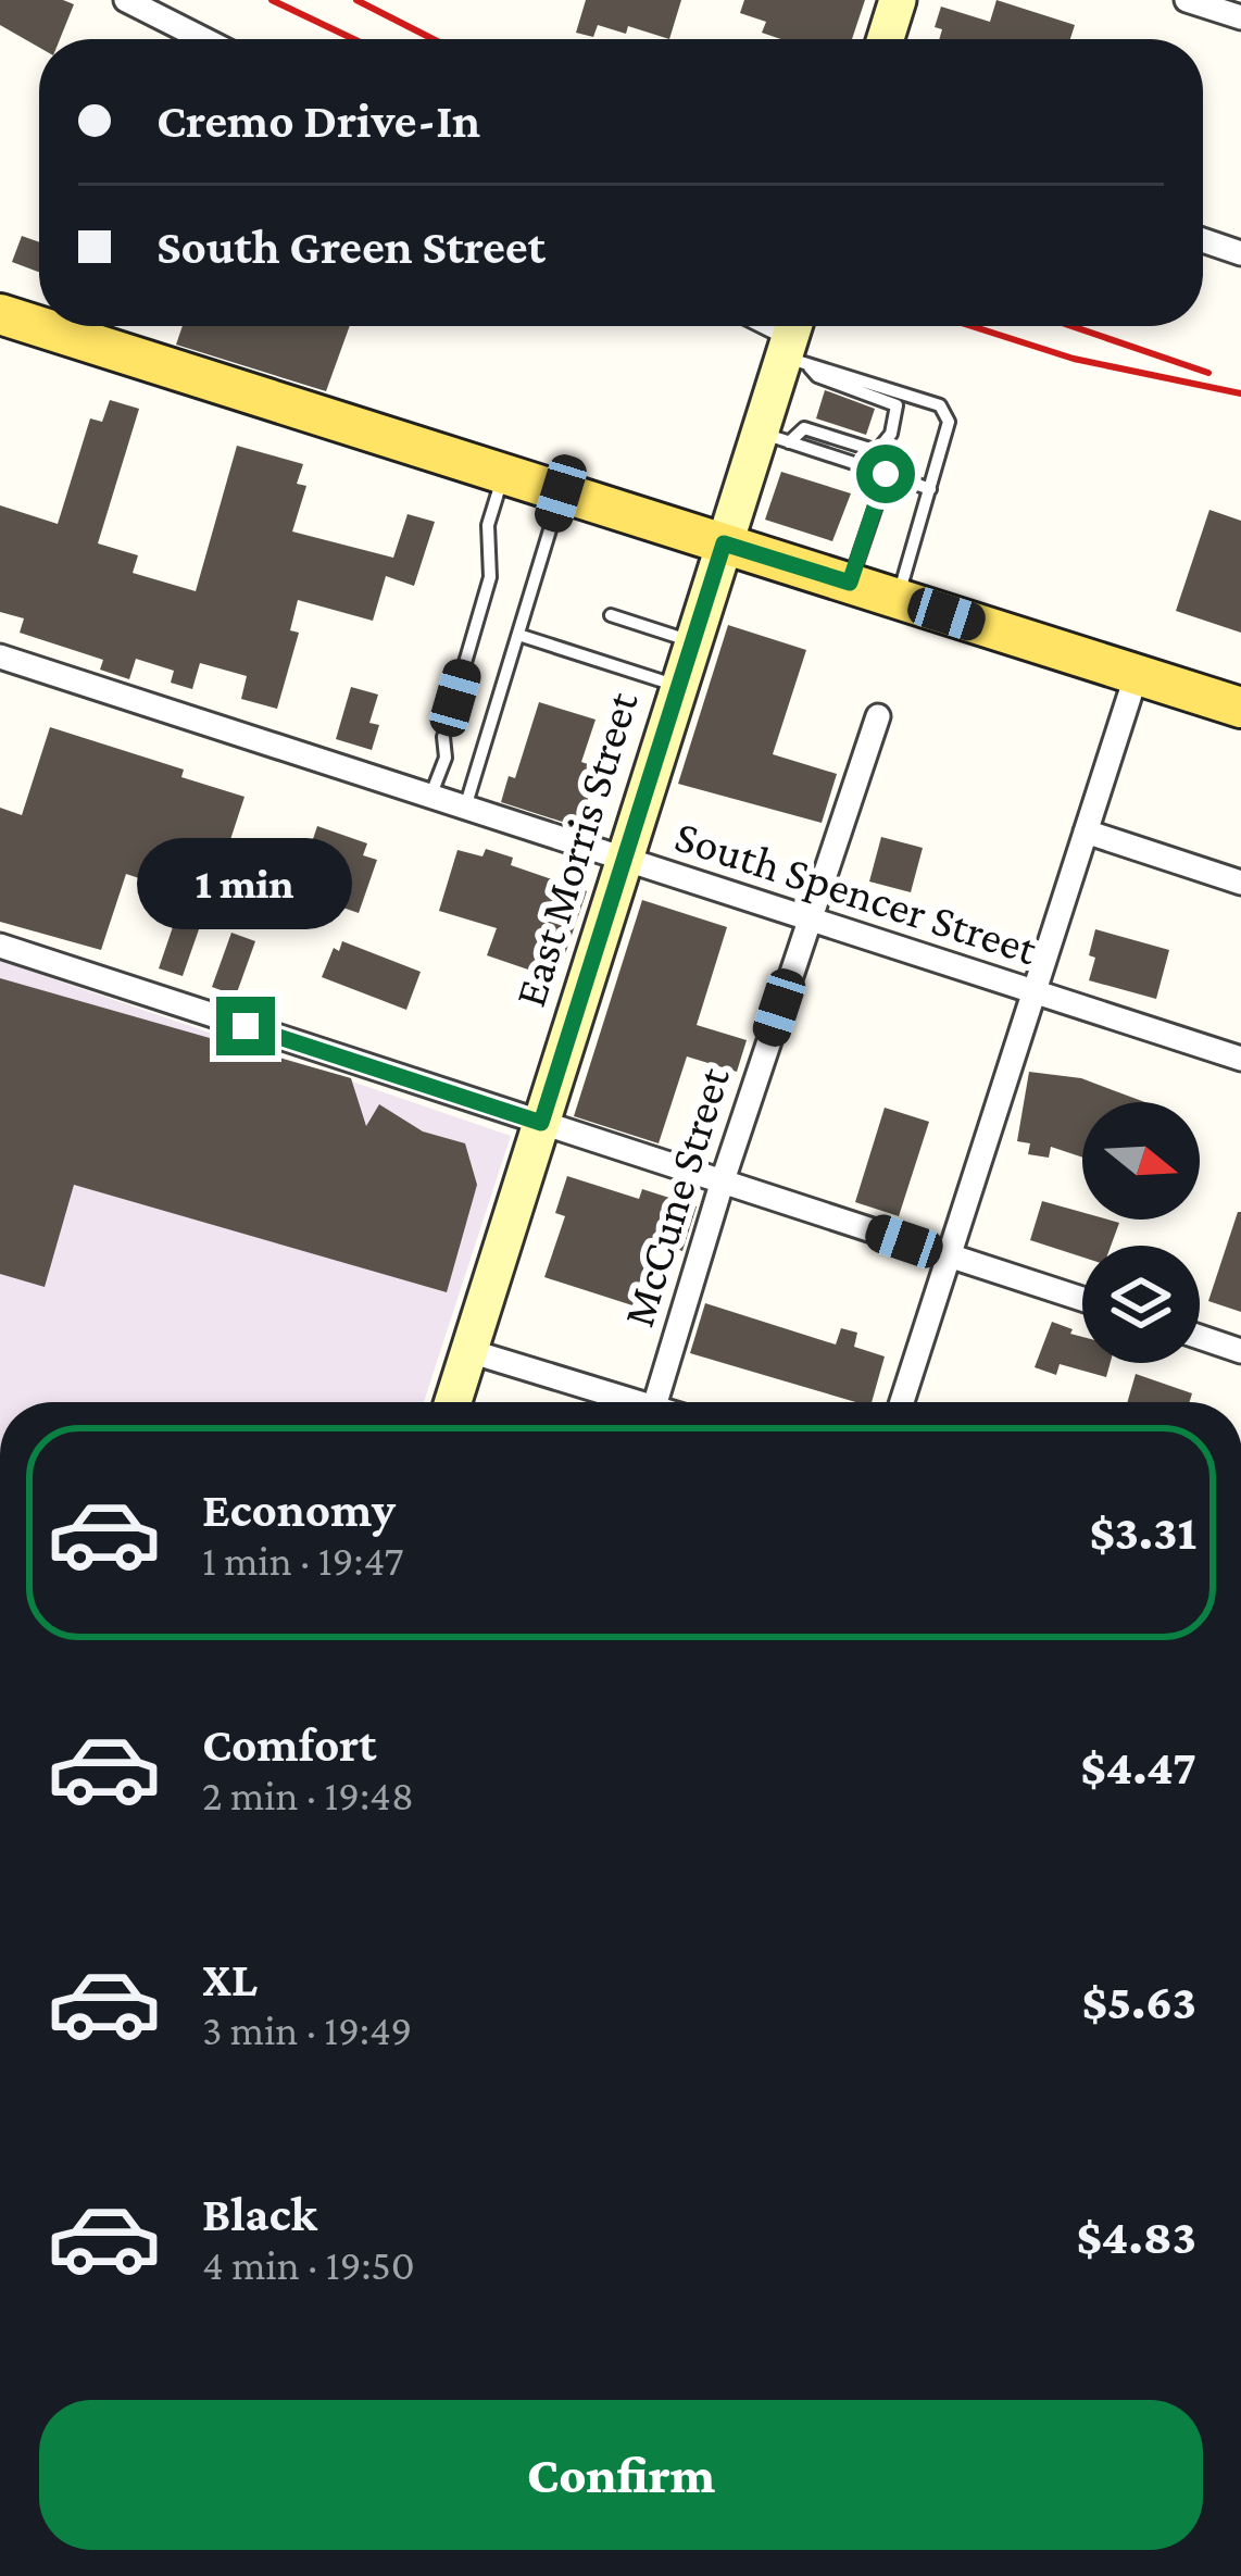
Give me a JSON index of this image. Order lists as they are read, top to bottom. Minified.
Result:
{"streets":{"main road":["East Morris Street"],"street":["South Spencer Street","McCune Street"]},"crossings":[["East Morris Street","South Spencer Street"],["South Spencer Street","McCune Street"]],"north":"right","page":{"banner":["Cremo Drive-In","South Green Street"],"bubble":"1 min","list":[{"name":"Economy","note":"1 min · 19:47","value":"$3.31"},{"name":"Comfort","note":"2 min · 19:48","value":"$4.47"},{"name":"XL","note":"3 min · 19:49","value":"$5.63"},{"name":"Black","note":"4 min · 19:50","value":"$4.83"}],"buttons":"Confirm"}}
